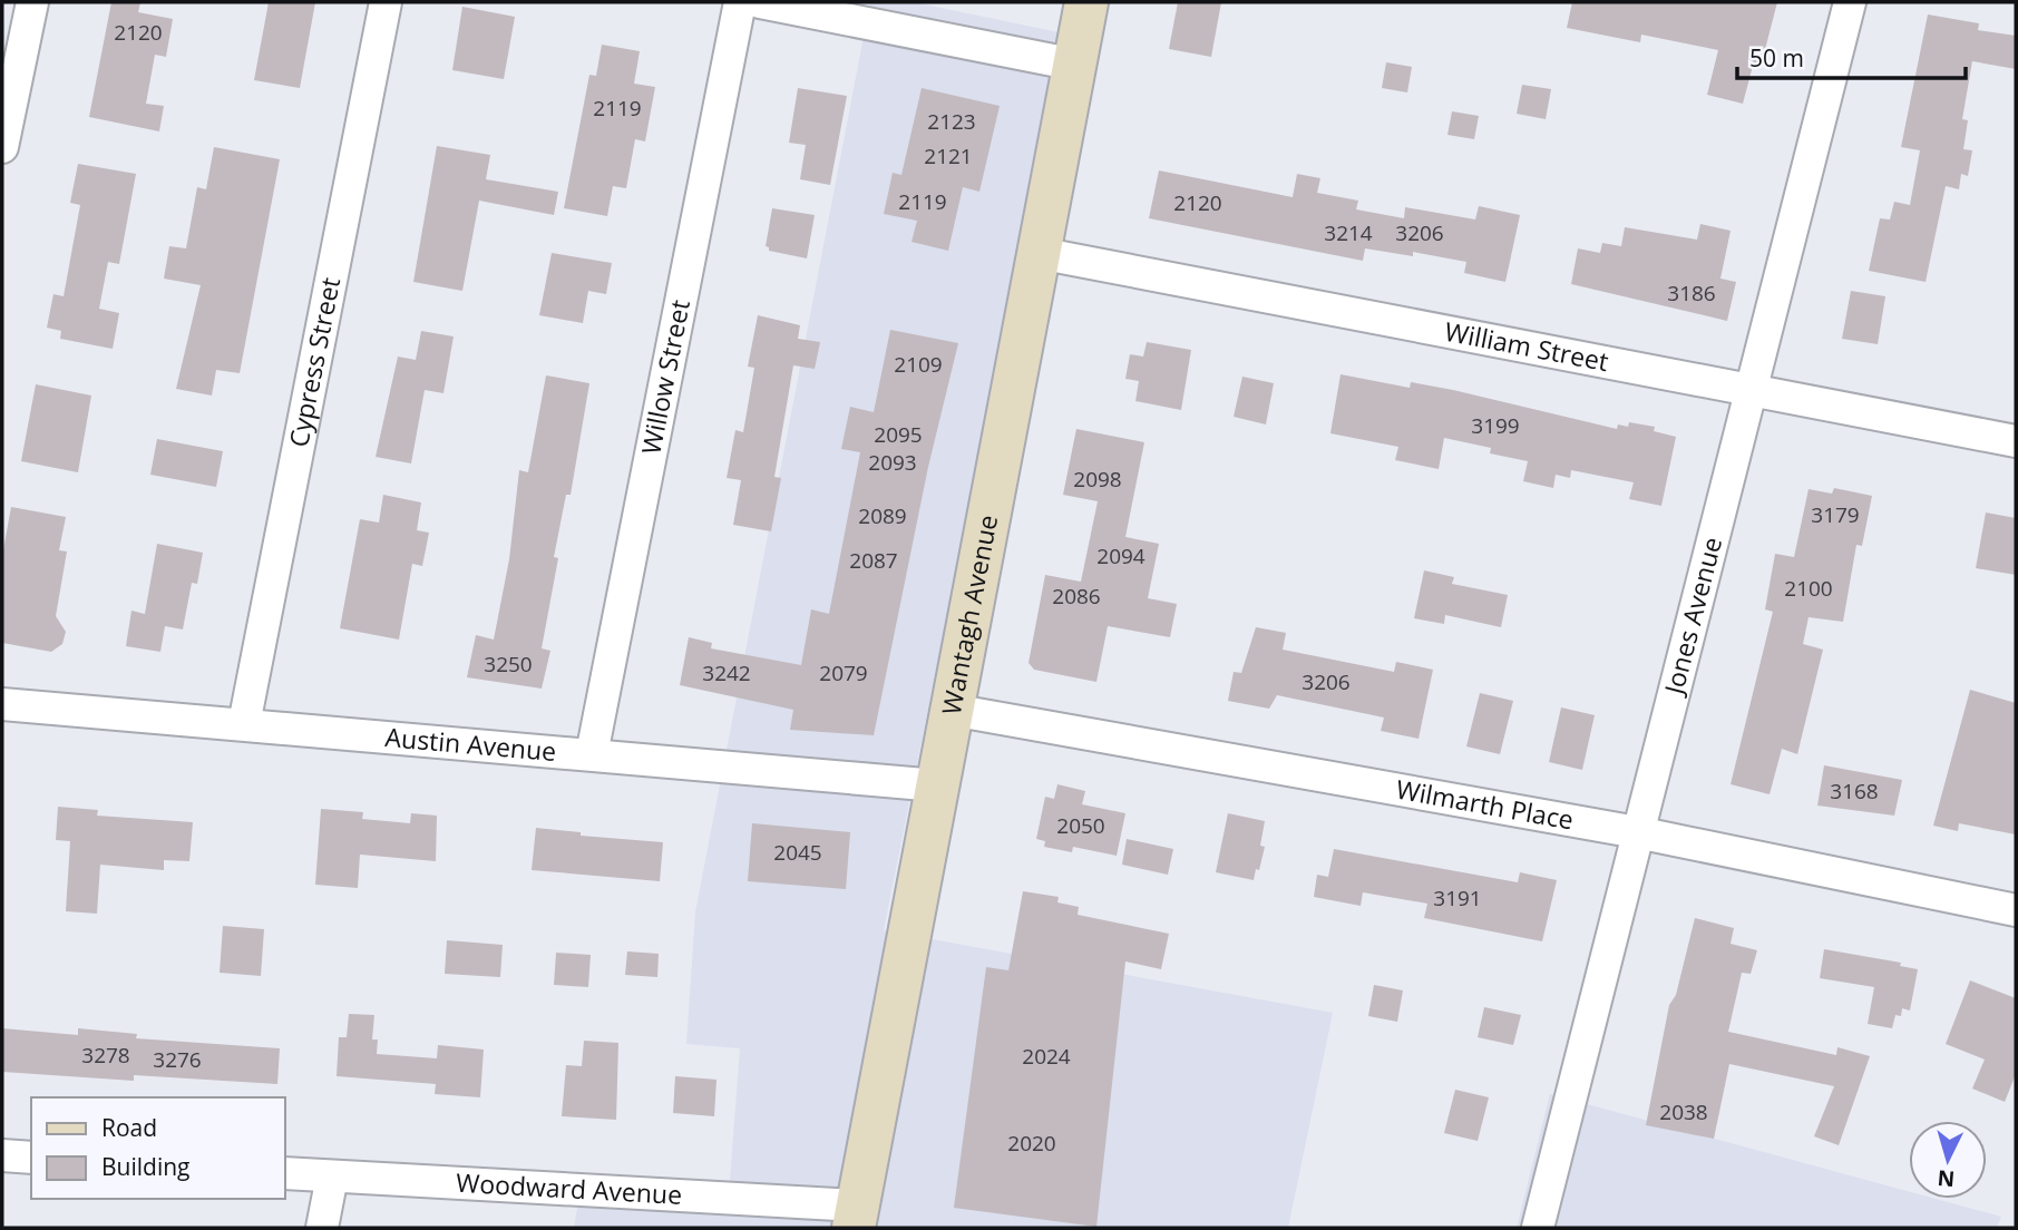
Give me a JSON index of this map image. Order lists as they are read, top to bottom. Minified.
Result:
{"streets":{"main road":["Wantagh Avenue"],"street":["William Street","Cypress Street","Willow Street","Jones Avenue","Austin Avenue","Wilmarth Place","Woodward Avenue"]},"crossings":[["William Street","Wantagh Avenue"],["William Street","Jones Avenue"],["Cypress Street","Austin Avenue"],["Willow Street","Austin Avenue"],["Wantagh Avenue","Austin Avenue"],["Wantagh Avenue","Wilmarth Place"],["Wantagh Avenue","Woodward Avenue"],["Jones Avenue","Wilmarth Place"]],"house_numbers":["2120","2119","2123","2121","2119","2120","3214","3206","3186","2109","3199","2095","2093","2098","3179","2089","2094","2087","2100","2086","3250","3242","2079","3206","3168","2050","2045","3191","3278","2024","3276","2038","2020"],"legend":["Road","Building"],"scale_bar":"50 m","north":"bottom"}
